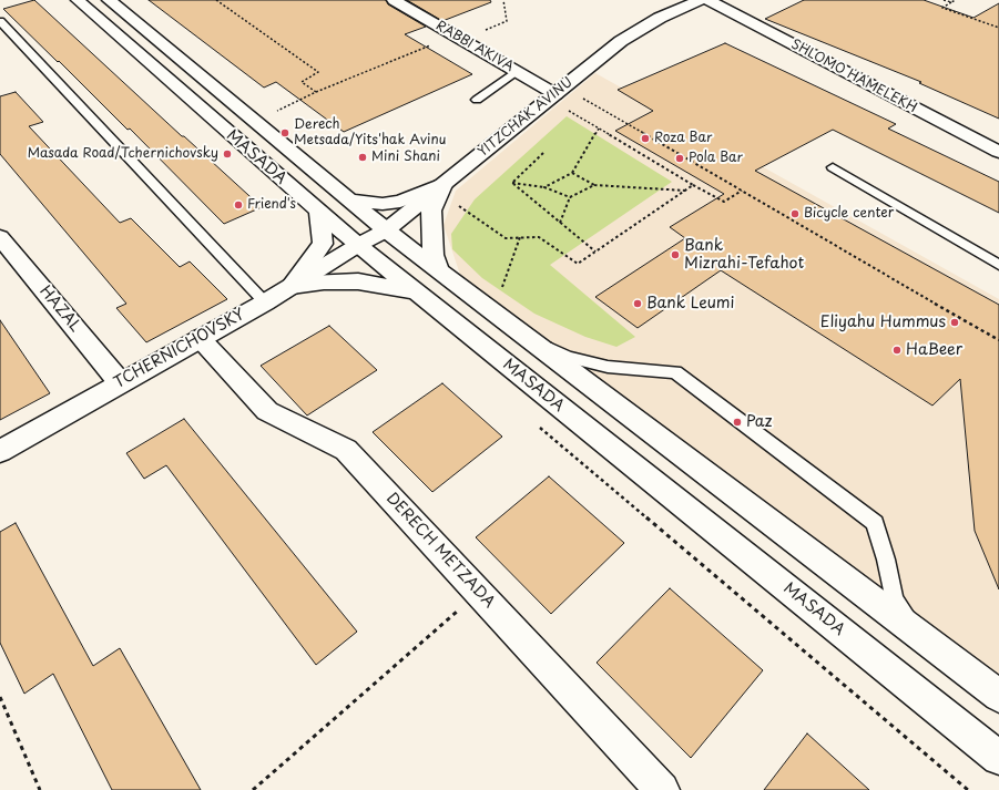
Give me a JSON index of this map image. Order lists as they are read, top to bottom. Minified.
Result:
{"streets":{"main road":["RABBI AKIVA","SHLOMO HAMELEKH","YITZCHAK AVINU","MASADA","HAZAL","TCHERNICHOVSKY","DERECH METZADA"]},"crossings":[["RABBI AKIVA","YITZCHAK AVINU"],["YITZCHAK AVINU","MASADA"],["YITZCHAK AVINU","TCHERNICHOVSKY"],["MASADA","TCHERNICHOVSKY"],["HAZAL","TCHERNICHOVSKY"],["TCHERNICHOVSKY","DERECH METZADA"]],"places":["Derech Metsada/Yits'hak Avinu","Roza Bar","Masada Road/Tchernichovsky","Mini Shani","Pola Bar","Friend's","Bicycle center","Bank Mizrahi-Tefahot","Bank Leumi","Eliyahu Hummus","HaBeer","Paz"]}
